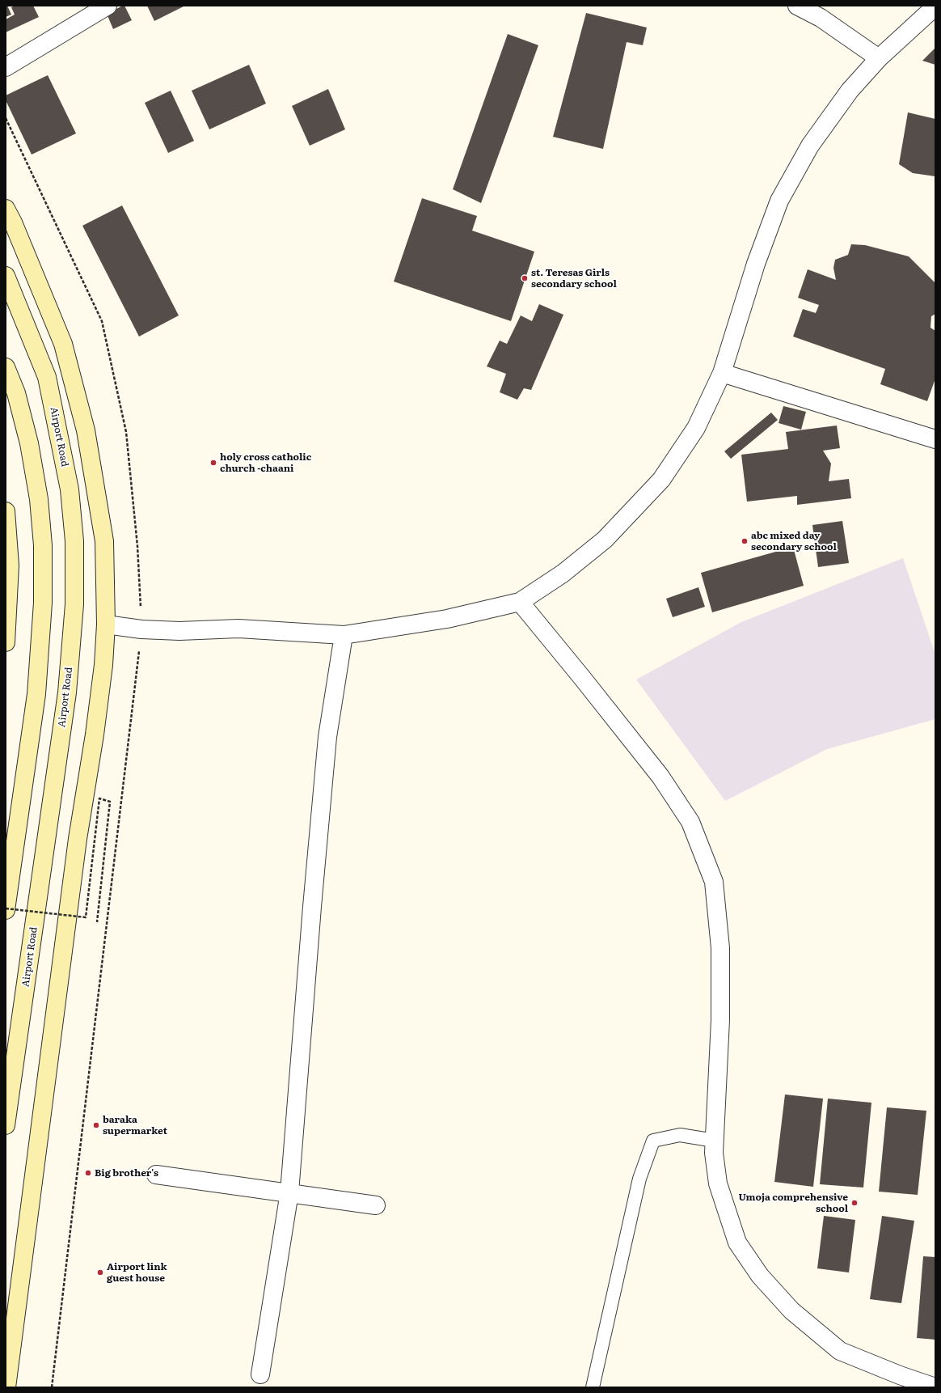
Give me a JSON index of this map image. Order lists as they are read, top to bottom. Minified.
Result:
{"streets":{"main road":["Airport Road"]},"places":["st. Teresas Girls secondary school","holy cross catholic church -chaani","abc mixed day secondary school","baraka supermarket","Big brother's","Umoja comprehensive school","Airport link guest house"]}
